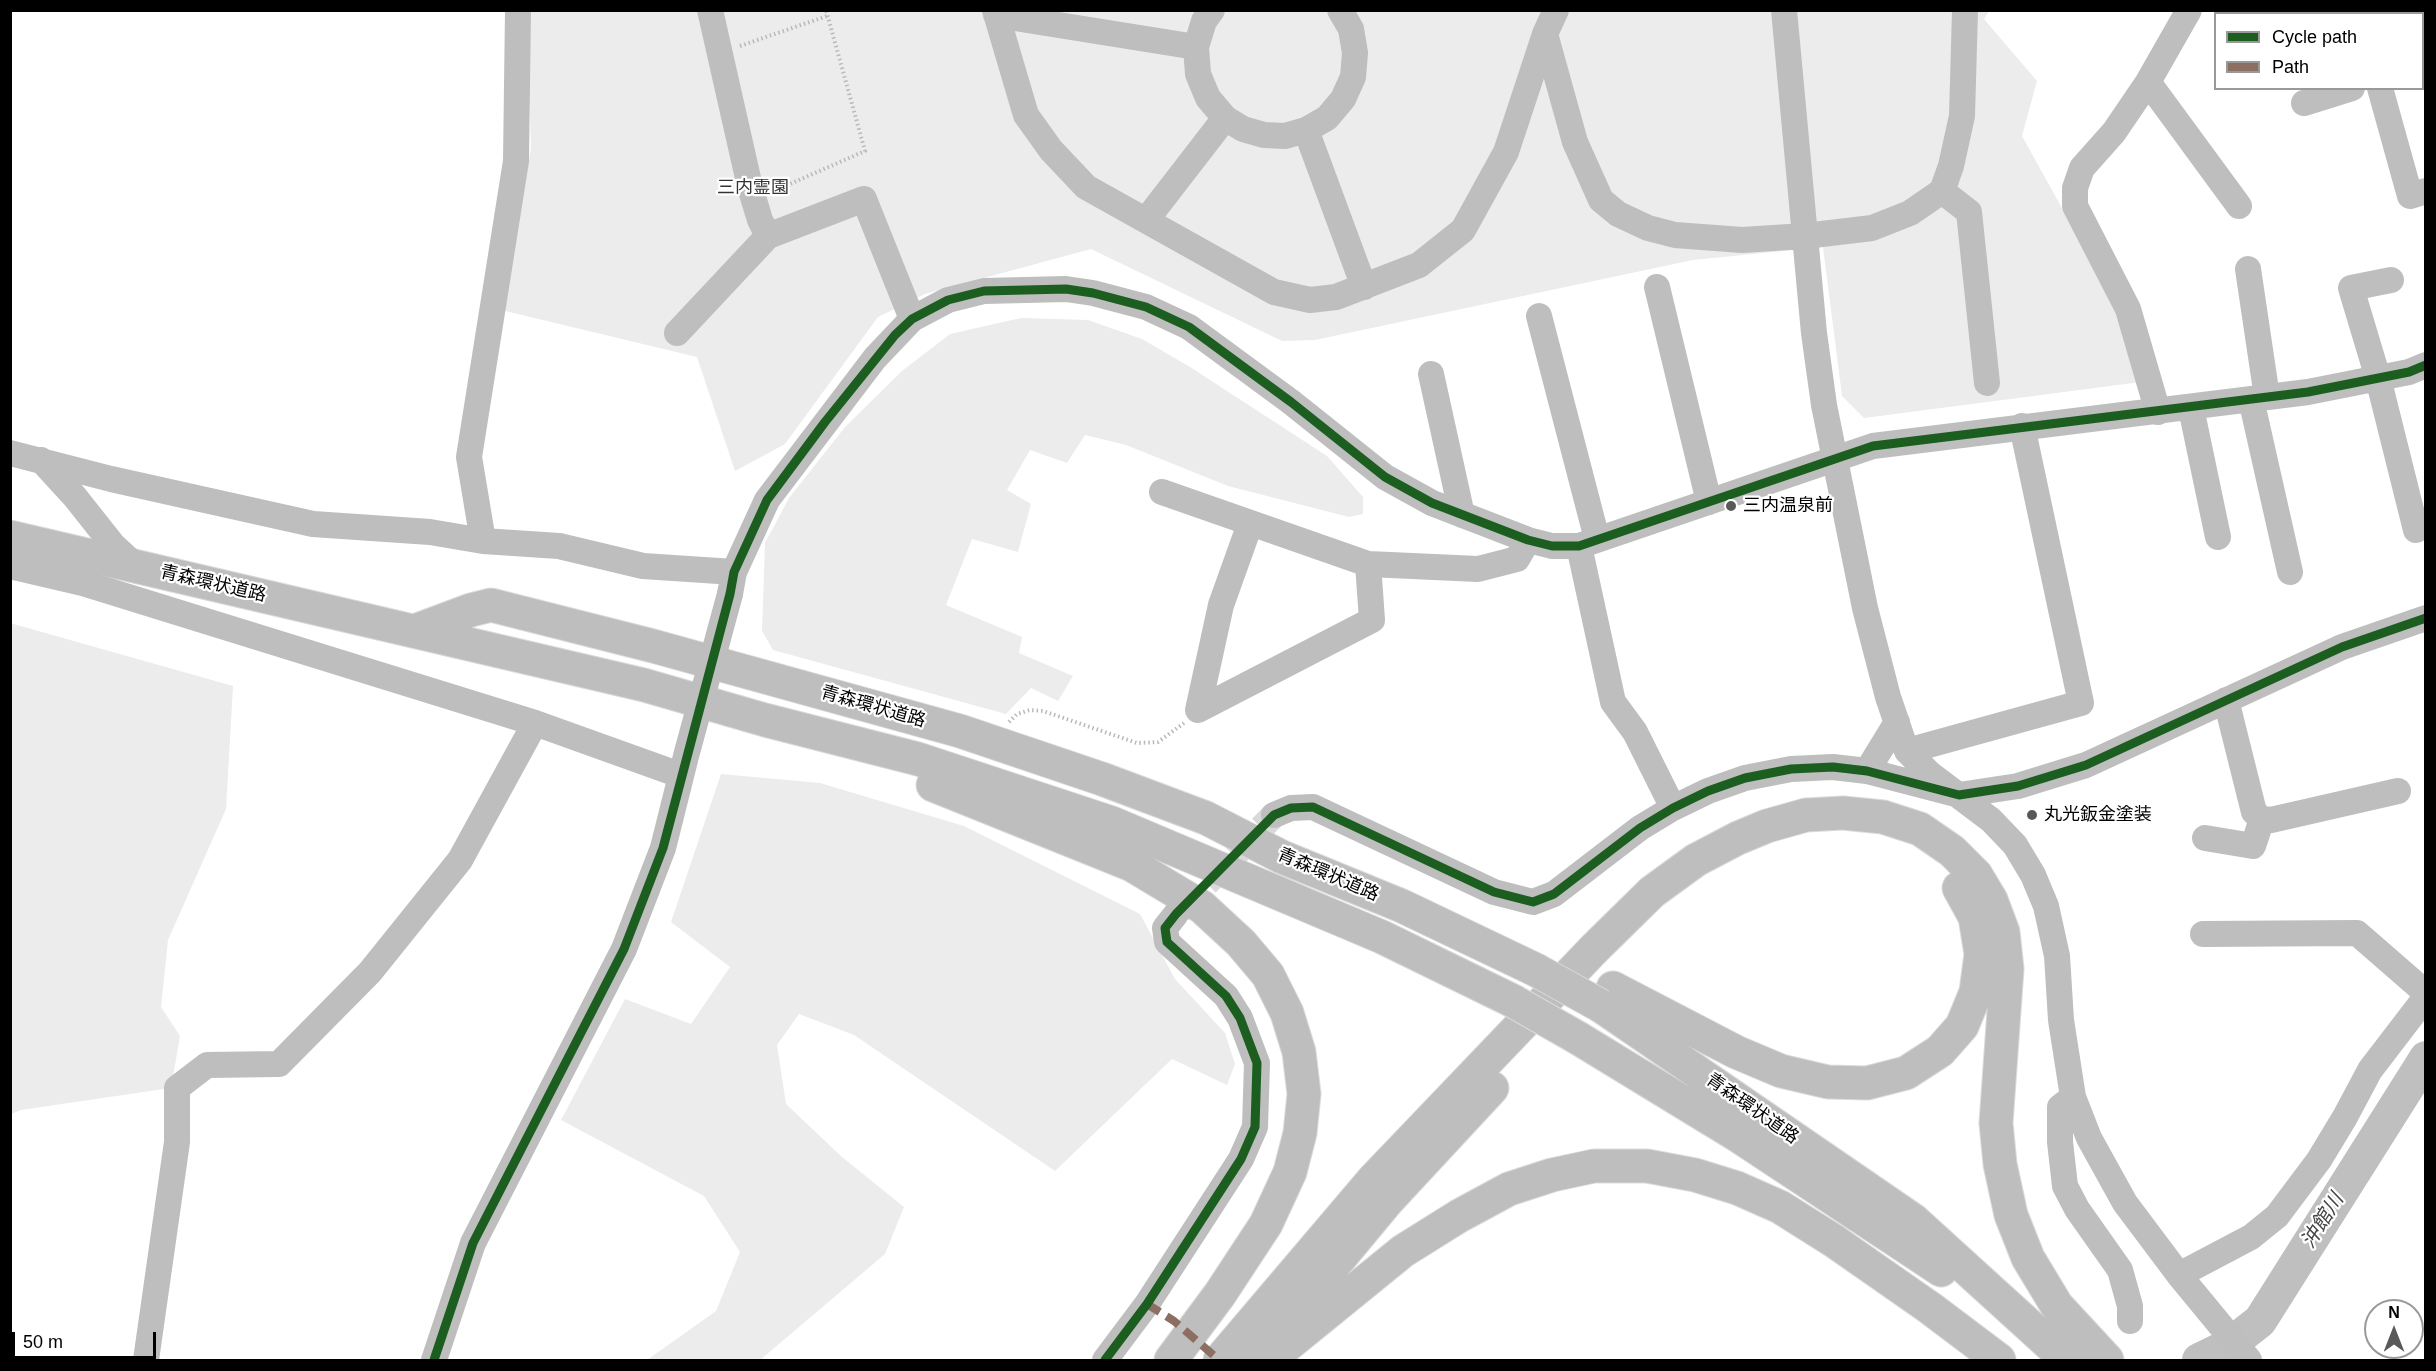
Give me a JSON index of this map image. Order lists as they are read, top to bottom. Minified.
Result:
{"streets":{"highway":["青森環状道路"]},"water":["沖館川"],"parks":["三内霊園"],"places":["三内温泉前","丸光鈑金塗装"],"legend":["Cycle path","Path"],"scale_bar":"50 m","north":"top"}
